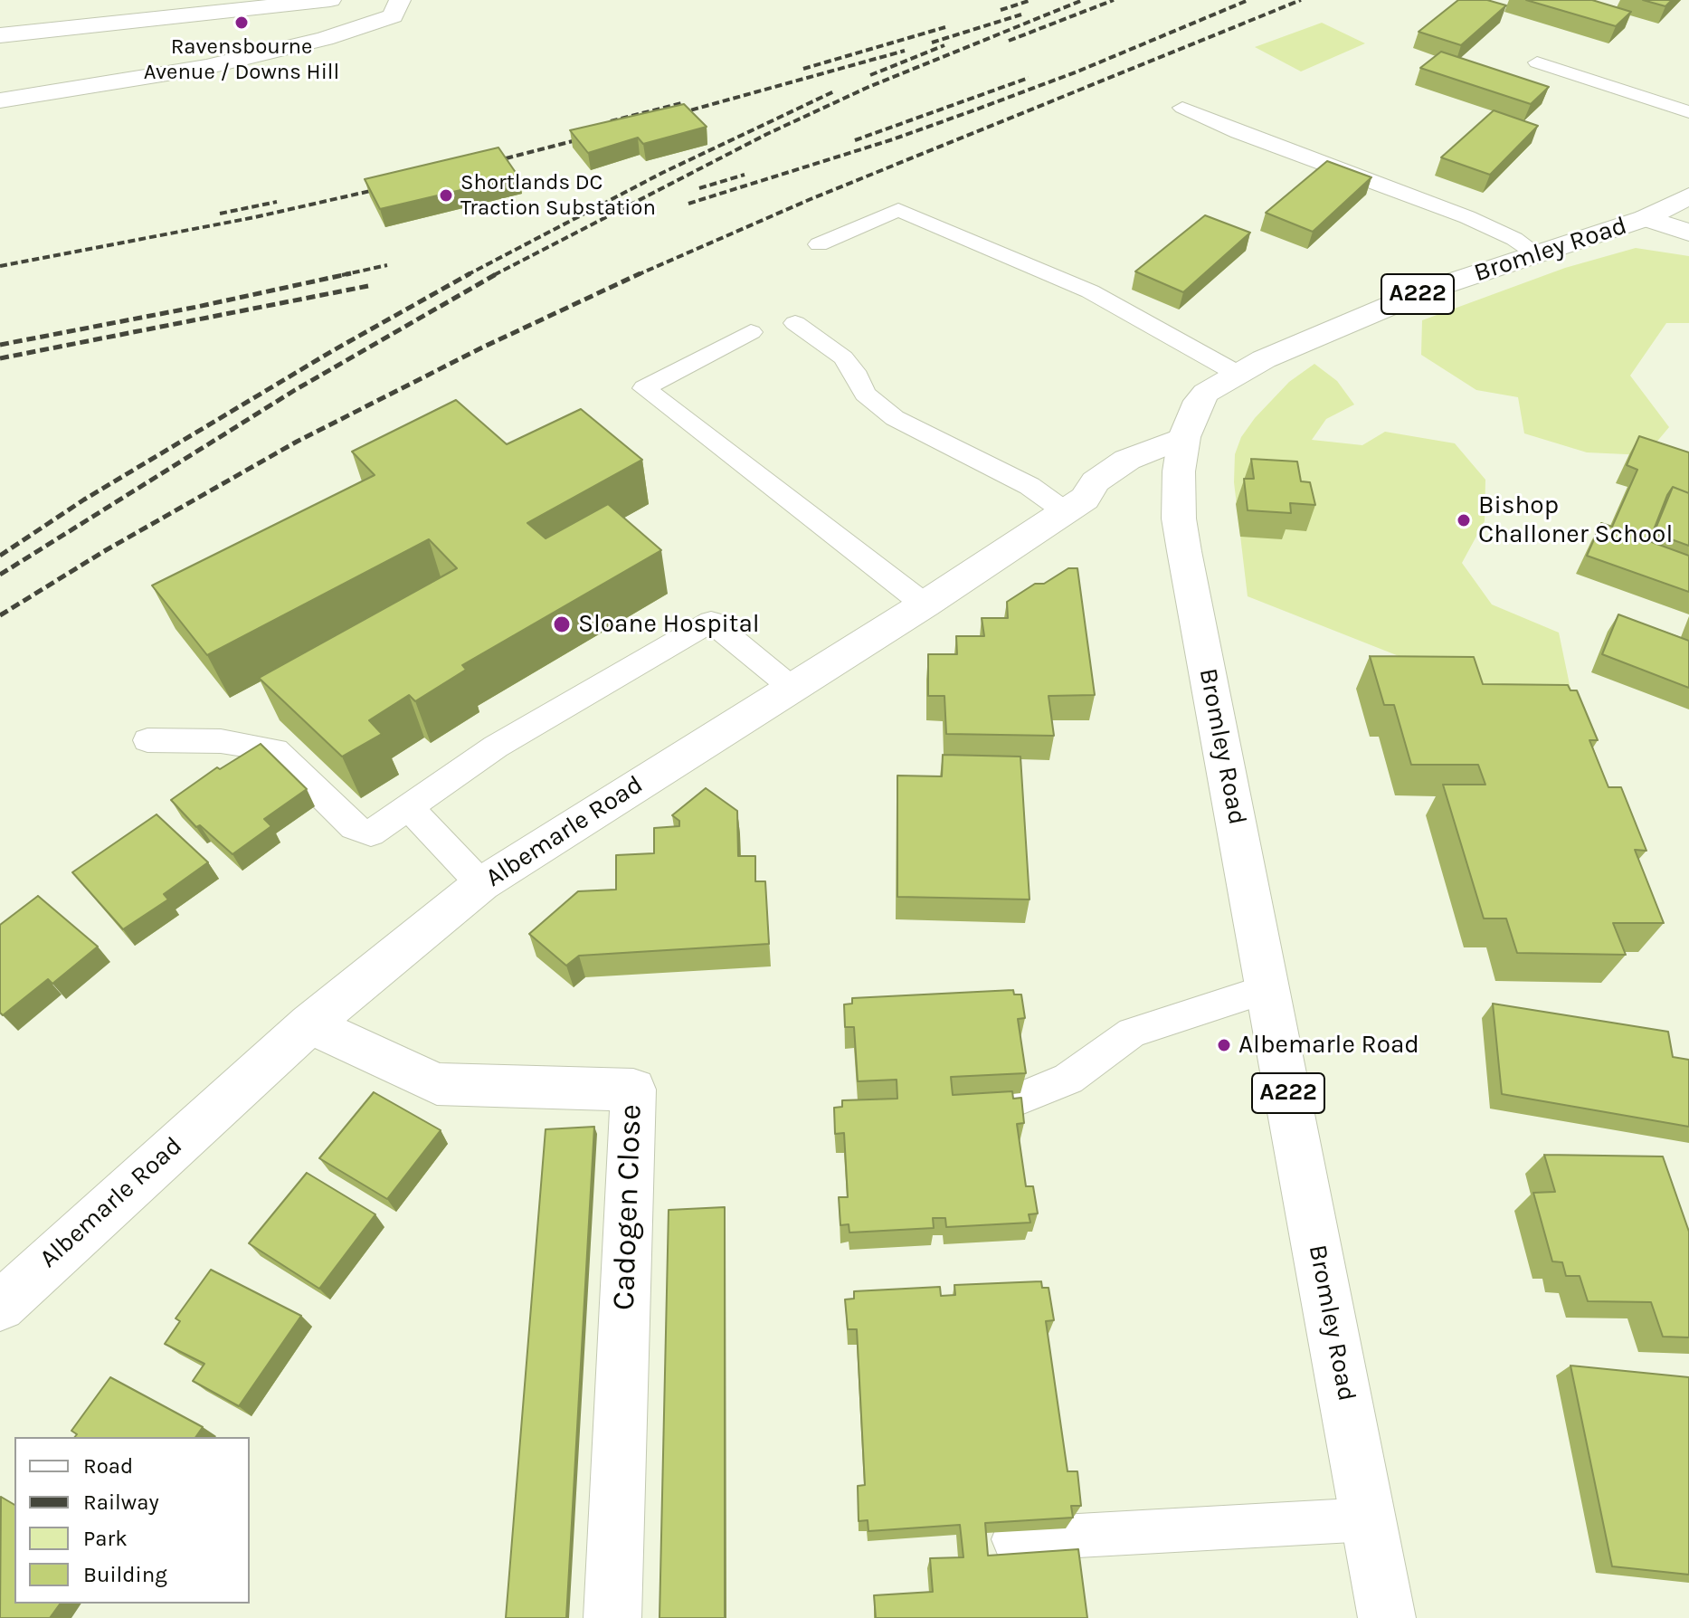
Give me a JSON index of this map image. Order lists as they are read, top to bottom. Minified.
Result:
{"streets":{"street":["Bromley Road","A222","Albemarle Road","Cadogen Close"]},"crossings":[["Bromley Road","Albemarle Road"],["Albemarle Road","Cadogen Close"]],"places":["Ravensbourne Avenue / Downs Hill","Shortlands DC Traction Substation","Bishop Challoner School","Sloane Hospital","Albemarle Road"],"legend":["Road","Railway","Park","Building"]}
